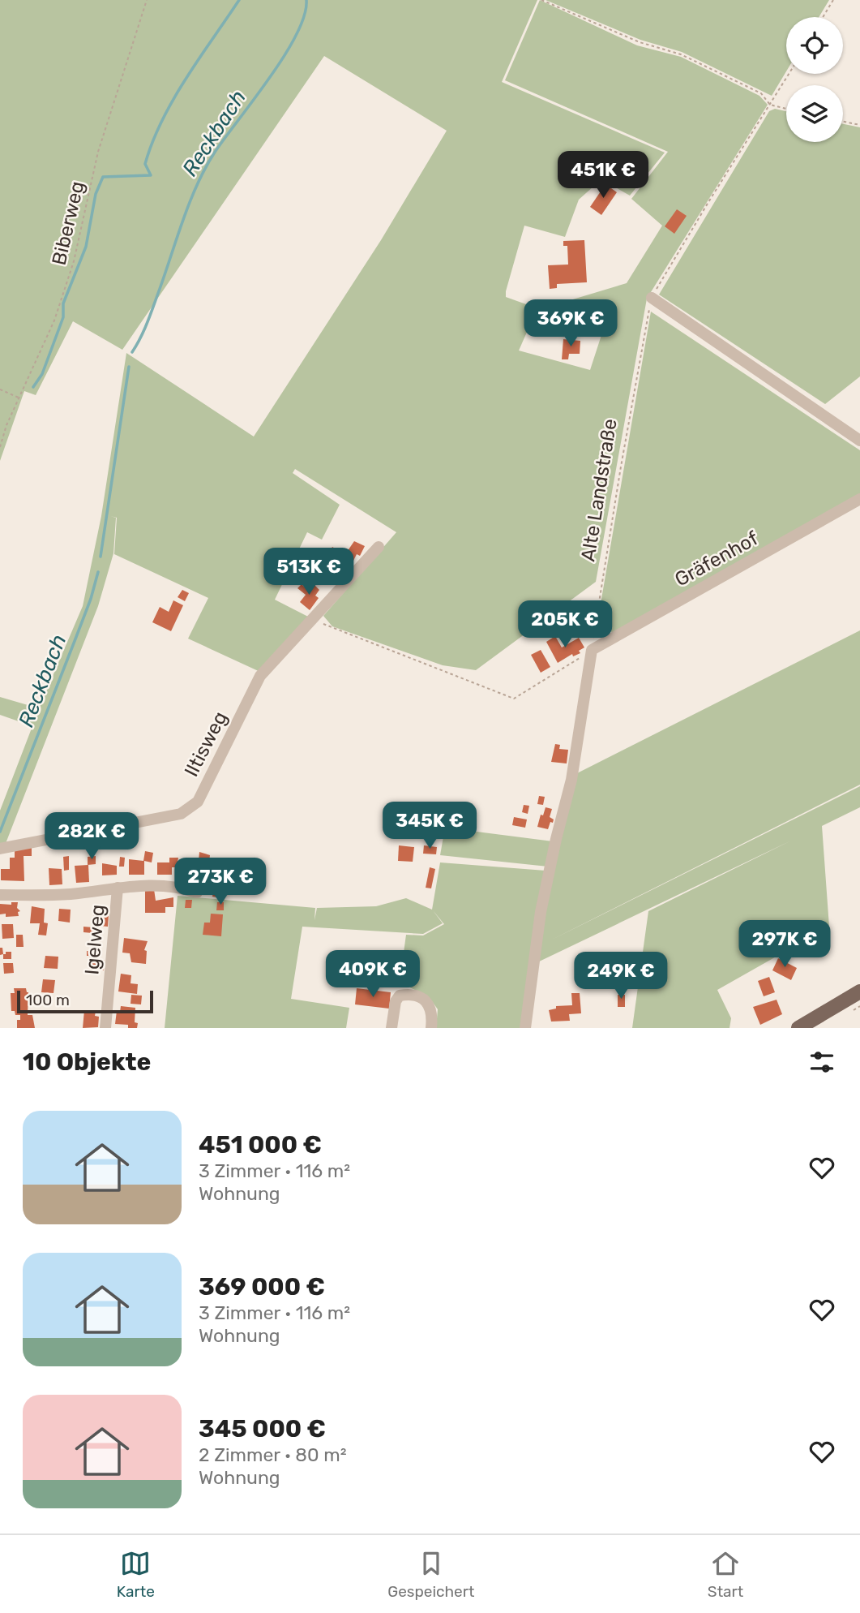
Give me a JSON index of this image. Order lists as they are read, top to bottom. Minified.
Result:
{"streets":{"street":["Gräfenhof","Iltisweg","Igelweg"],"path":["Biberweg","Alte Landstraße"]},"crossings":[["Alte Landstraße","Gräfenhof"]],"water":["Reckbach"],"scale_bar":"100 m","page":{"price":["451K €","369K €","513K €","205K €","345K €","282K €","273K €","297K €","409K €","249K €"],"scale":"100 m","heading":"10 Objekte","list":[{"name":"451 000 €","note":"3 Zimmer · 116 m² · Wohnung"},{"name":"369 000 €","note":"3 Zimmer · 116 m² · Wohnung"},{"name":"345 000 €","note":"2 Zimmer · 80 m² · Wohnung"}],"tabs":["Karte","Gespeichert","Start"]}}
